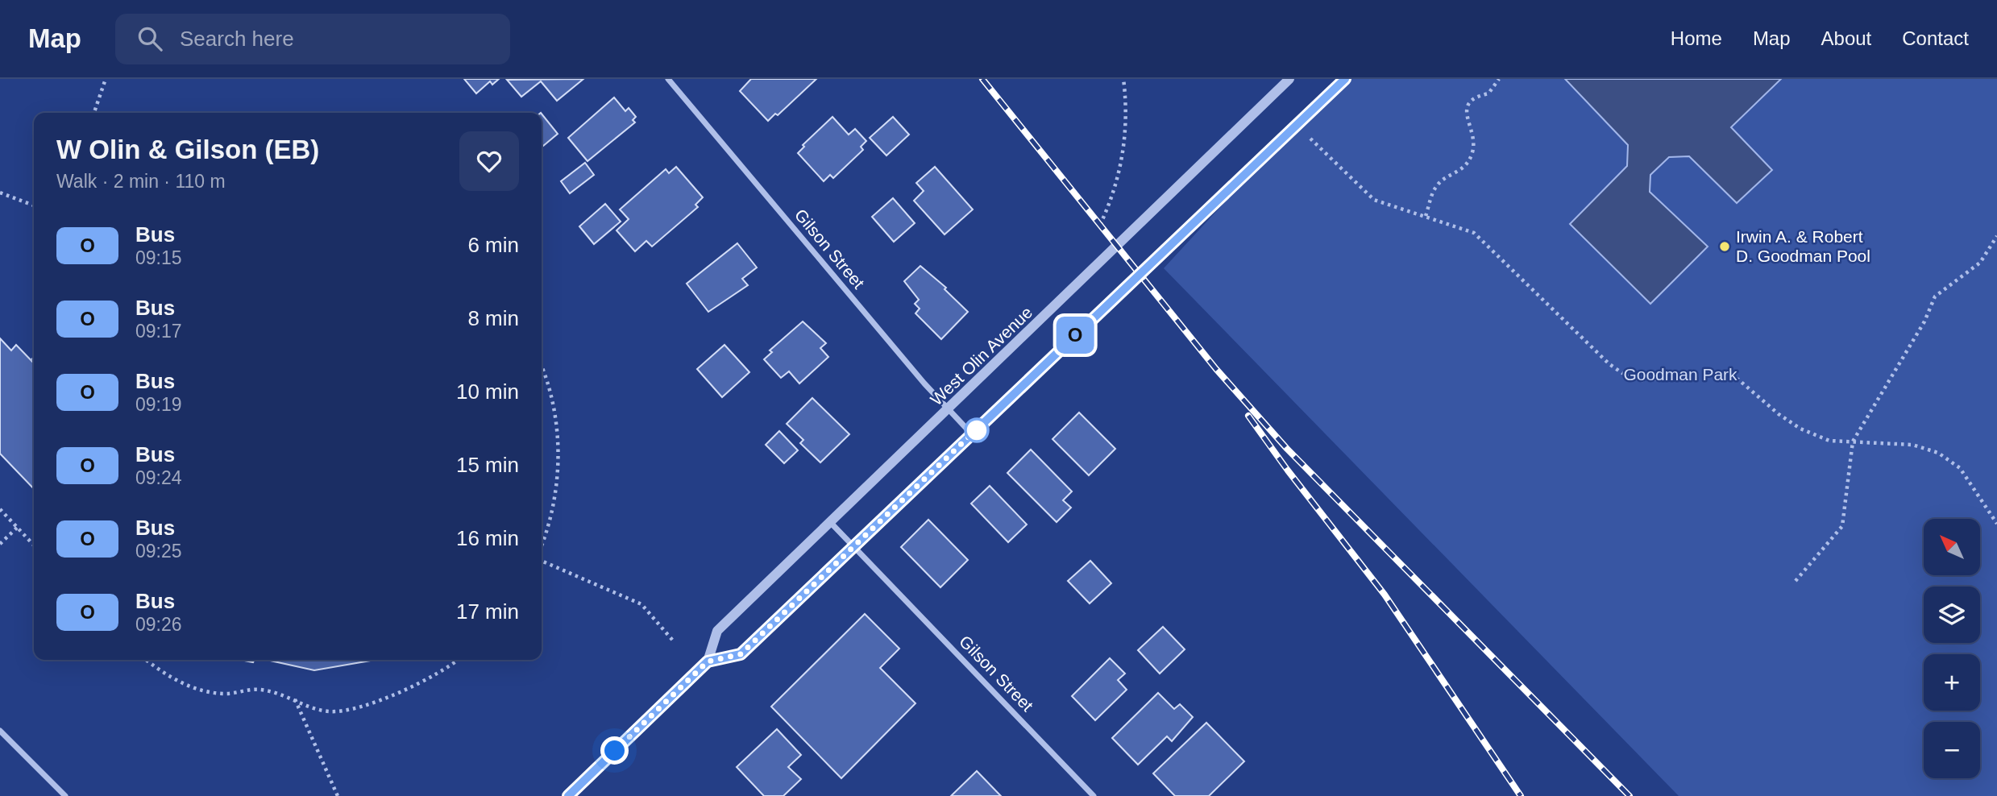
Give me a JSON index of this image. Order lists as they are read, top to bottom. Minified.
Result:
{"streets":{"street":["Gilson Street","West Olin Avenue"]},"crossings":[["Gilson Street","West Olin Avenue"]],"parks":["Goodman Park"],"places":["Irwin A. & Robert D. Goodman Pool"],"lines":["bus line O"],"north":"top left","page":{"header":"Map","search":"Search here","nav":["Home","Map","About","Contact"],"on_map":"O","heading":["W Olin & Gilson (EB)","Walk · 2 min · 110 m"],"list":[{"mark":"O","name":"Bus","note":"09:15","value":"6 min"},{"mark":"O","name":"Bus","note":"09:17","value":"8 min"},{"mark":"O","name":"Bus","note":"09:19","value":"10 min"},{"mark":"O","name":"Bus","note":"09:24","value":"15 min"},{"mark":"O","name":"Bus","note":"09:25","value":"16 min"},{"mark":"O","name":"Bus","note":"09:26","value":"17 min"}],"map_buttons":["+","−"]}}
